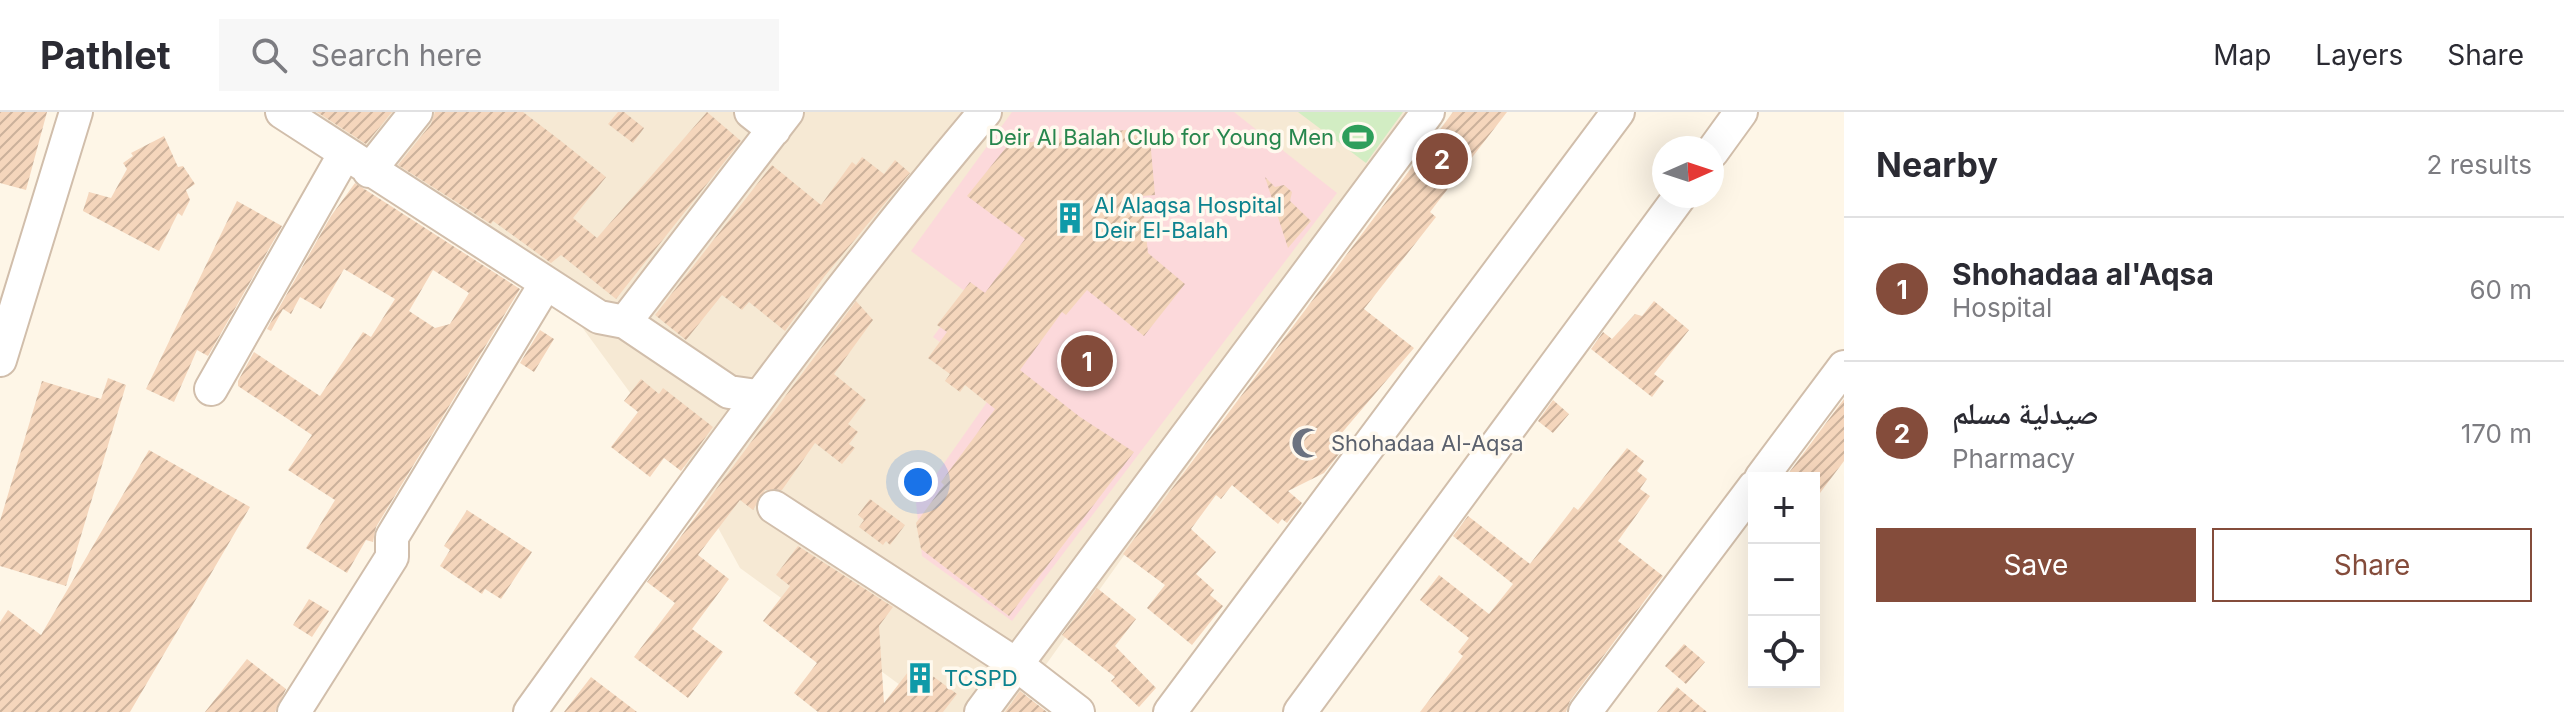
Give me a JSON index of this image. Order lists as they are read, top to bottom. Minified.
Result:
{"places":{"sports":["Deir Al Balah Club for Young Men"],"building":["Al Alaqsa Hospital Deir El-Balah","TCSPD"],"mosque":["Shohadaa Al-Aqsa"]},"north":"right","page":{"header":"Pathlet","search":"Search here","nav":["Map","Layers","Share"],"heading":["Nearby","2 results"],"pins":["2","1"],"list":[{"mark":"1","name":"Shohadaa al'Aqsa","note":"Hospital","value":"60 m"},{"mark":"2","name":"صيدلية مسلم","note":"Pharmacy","value":"170 m"}],"map_buttons":["+","−"],"buttons":["Save","Share"]}}
